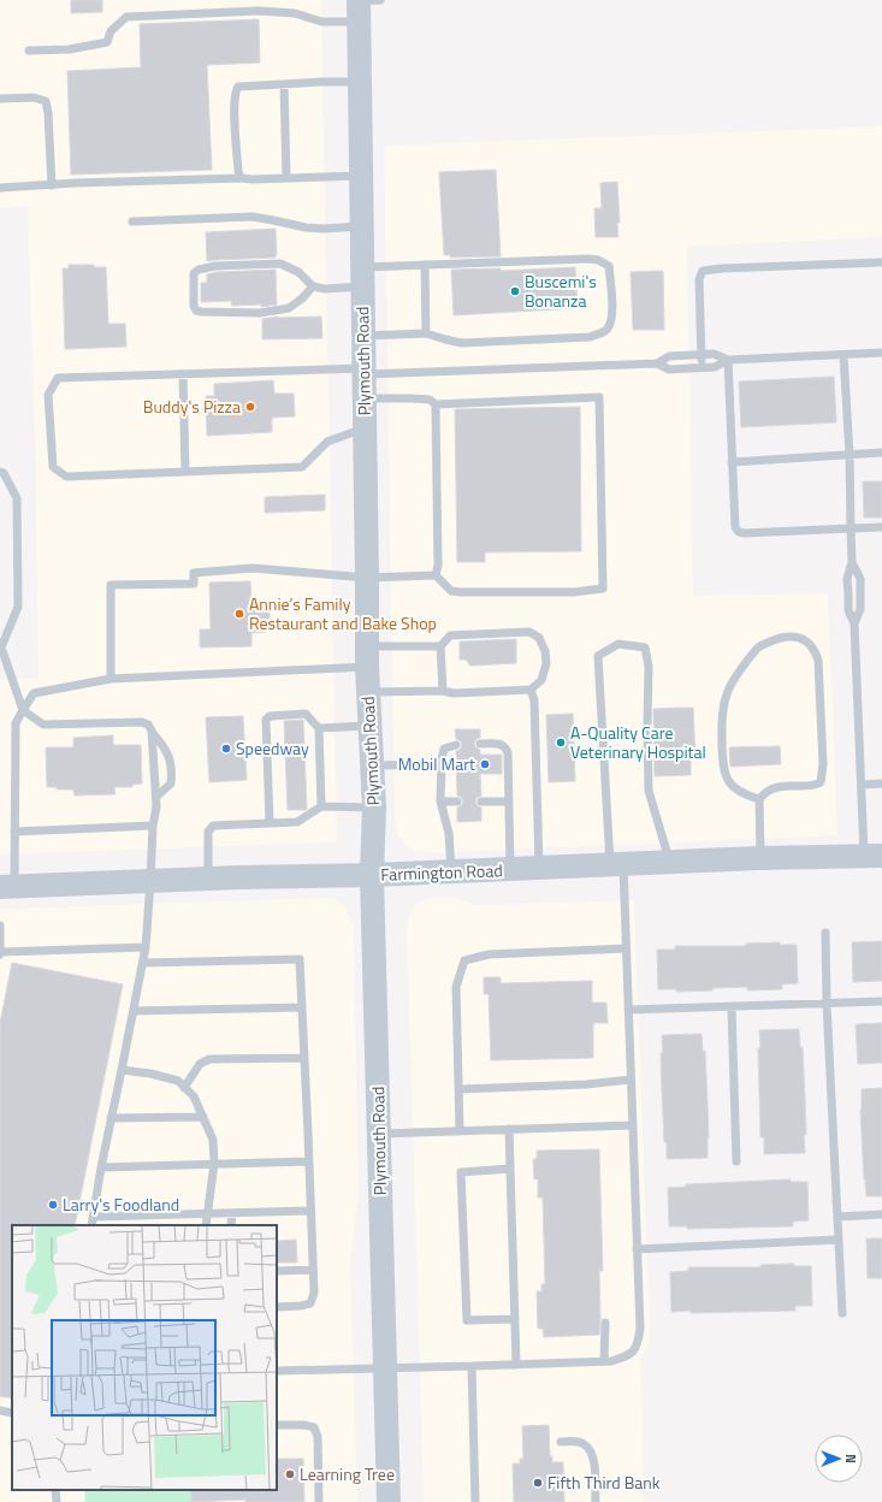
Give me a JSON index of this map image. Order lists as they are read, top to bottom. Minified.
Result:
{"streets":{"main road":["Plymouth Road","Farmington Road"]},"crossings":[["Plymouth Road","Farmington Road"]],"places":["Buscemi's Bonanza","Buddy's Pizza","Annie’s Family Restaurant and Bake Shop","A-Quality Care Veterinary Hospital","Speedway","Mobil Mart","Larry's Foodland","Learning Tree","Fifth Third Bank"],"north":"right"}
